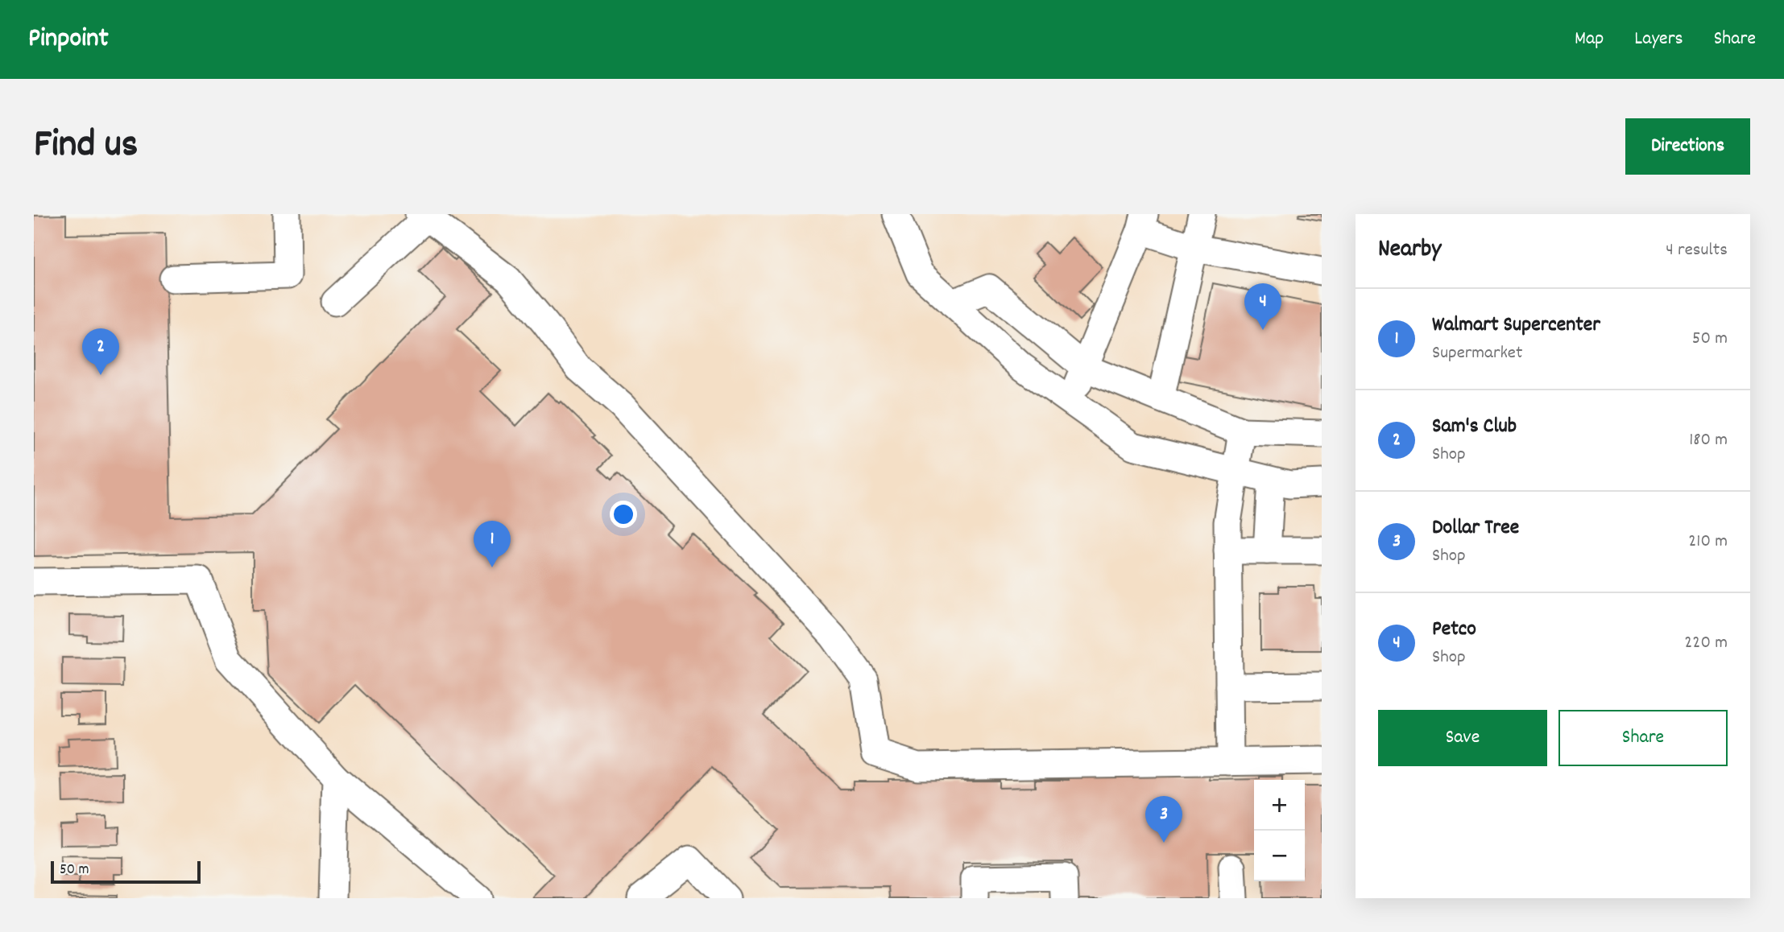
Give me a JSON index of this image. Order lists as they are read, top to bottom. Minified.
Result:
{"scale_bar":"50 m","page":{"header":"Pinpoint","nav":["Map","Layers","Share"],"title":"Find us","buttons":["Directions",["Save","Share"]],"heading":["Nearby","4 results"],"pins":["4","2","1","3"],"list":[{"mark":"1","name":"Walmart Supercenter","note":"Supermarket","value":"50 m"},{"mark":"2","name":"Sam's Club","note":"Shop","value":"180 m"},{"mark":"3","name":"Dollar Tree","note":"Shop","value":"210 m"},{"mark":"4","name":"Petco","note":"Shop","value":"220 m"}],"map_buttons":["+","−"],"scale":"50 m"}}
